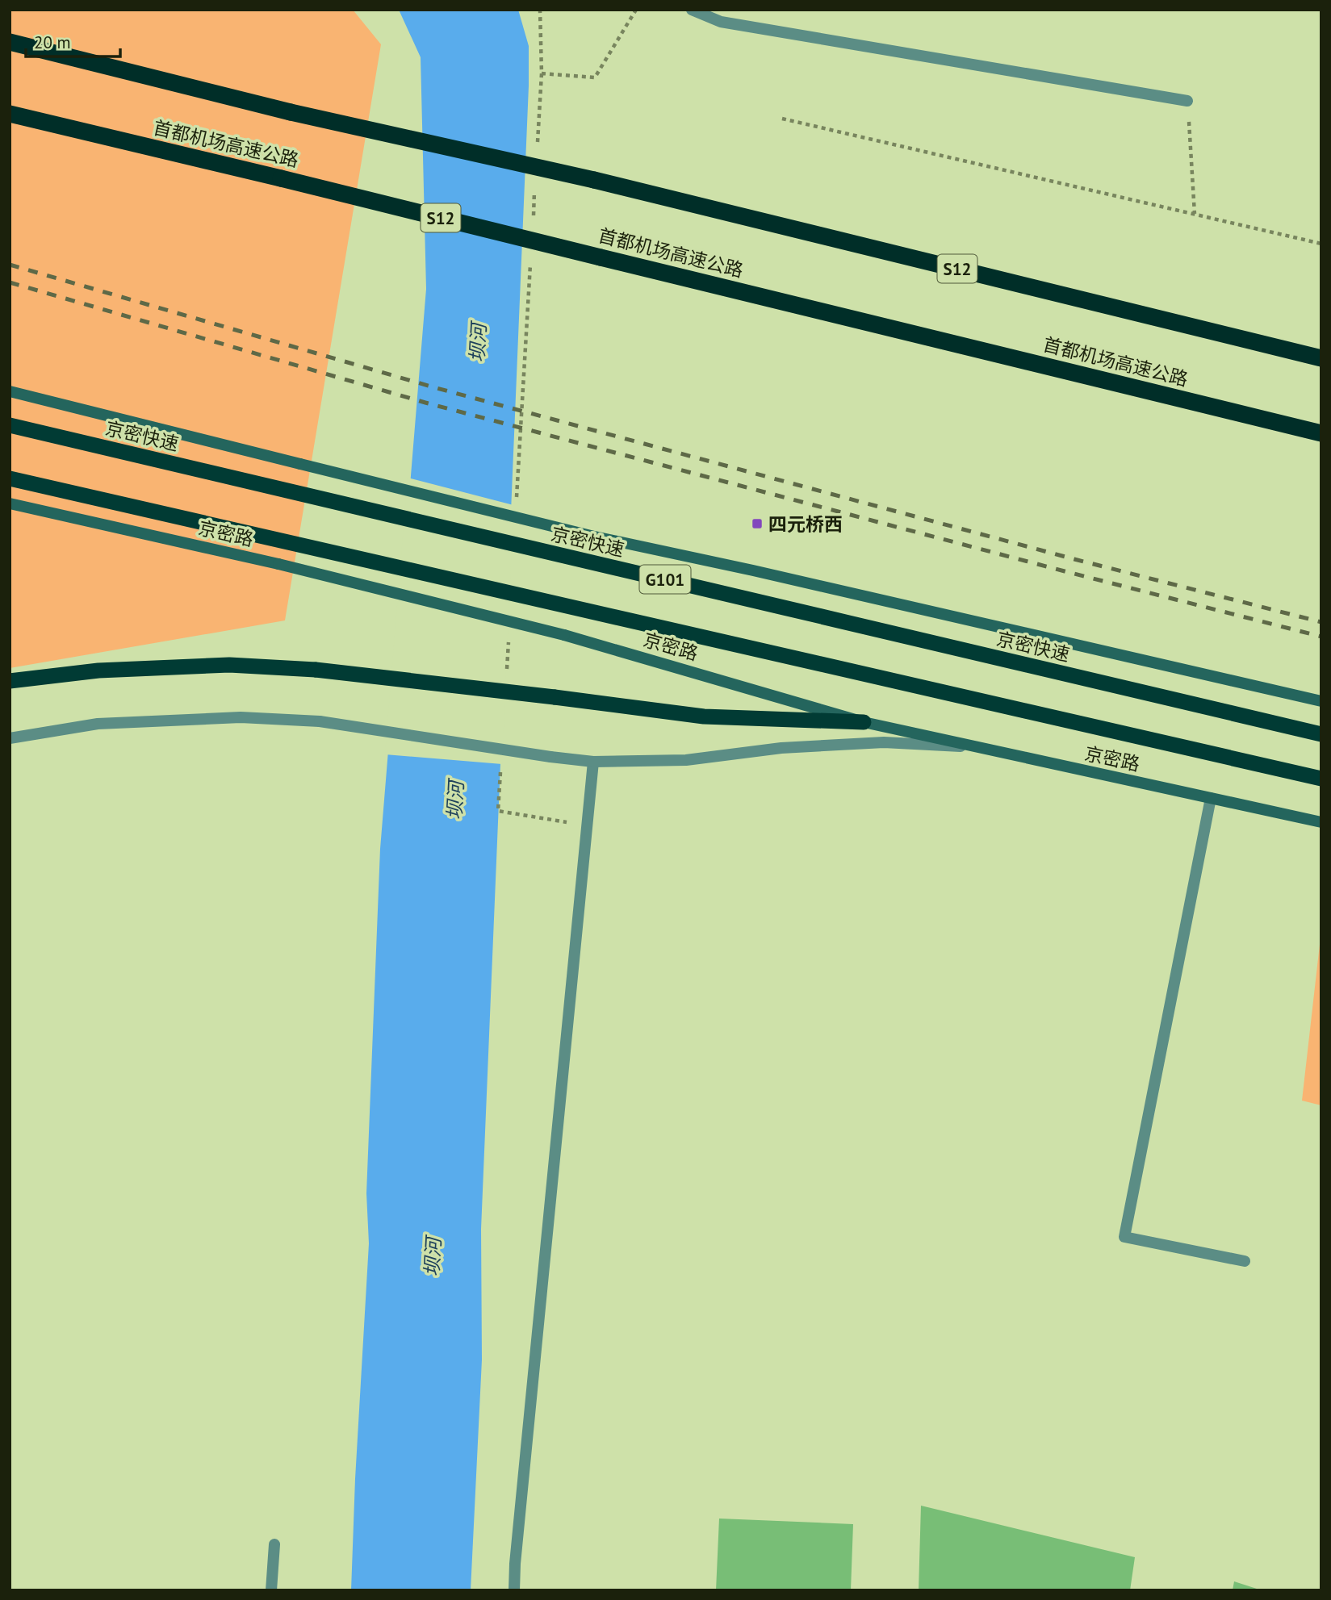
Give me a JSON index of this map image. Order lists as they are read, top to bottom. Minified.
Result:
{"streets":{"highway":["首都机场高速公路","S12","京密快速","G101"],"main road":["京密路"]},"water":["坝河"],"places":{"transit":["四元桥西"]},"scale_bar":"20 m"}
